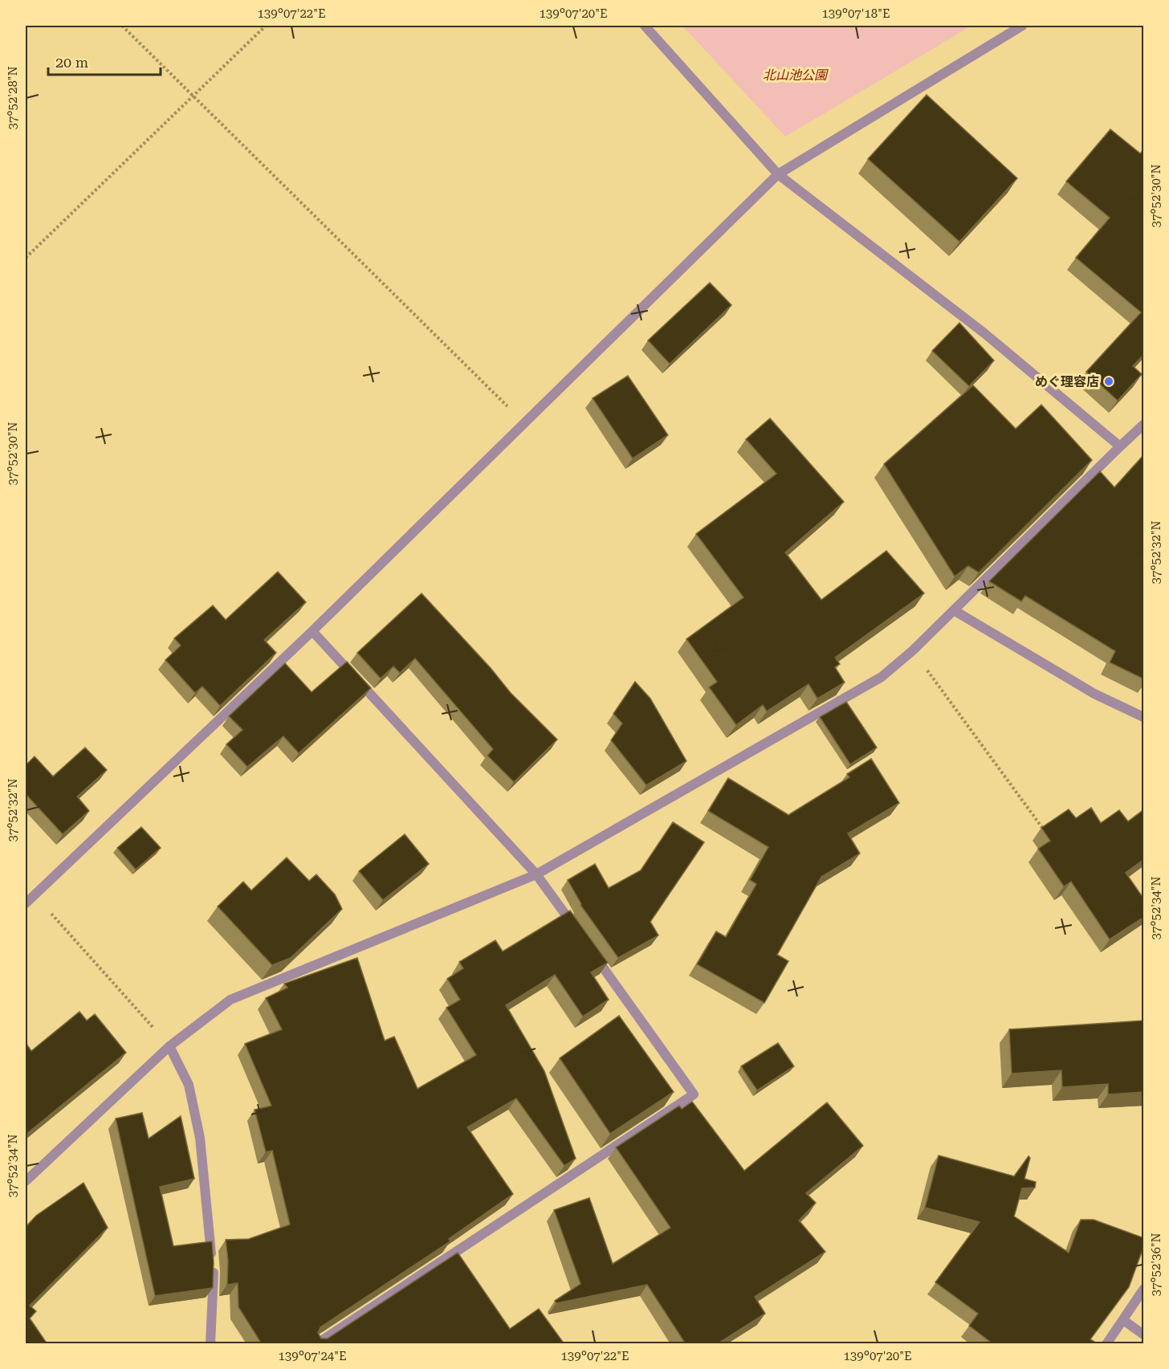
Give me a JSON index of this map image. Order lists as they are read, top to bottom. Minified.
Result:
{"parks":["北山池公園"],"places":["めぐ理容店"],"scale_bar":"20 m","coordinates":["139°07'22\"E","139°07'20\"E","139°07'18\"E","37°52'28\"N","37°52'30\"N","37°52'32\"N","37°52'34\"N","37°52'36\"N","139°07'24\"E"]}
